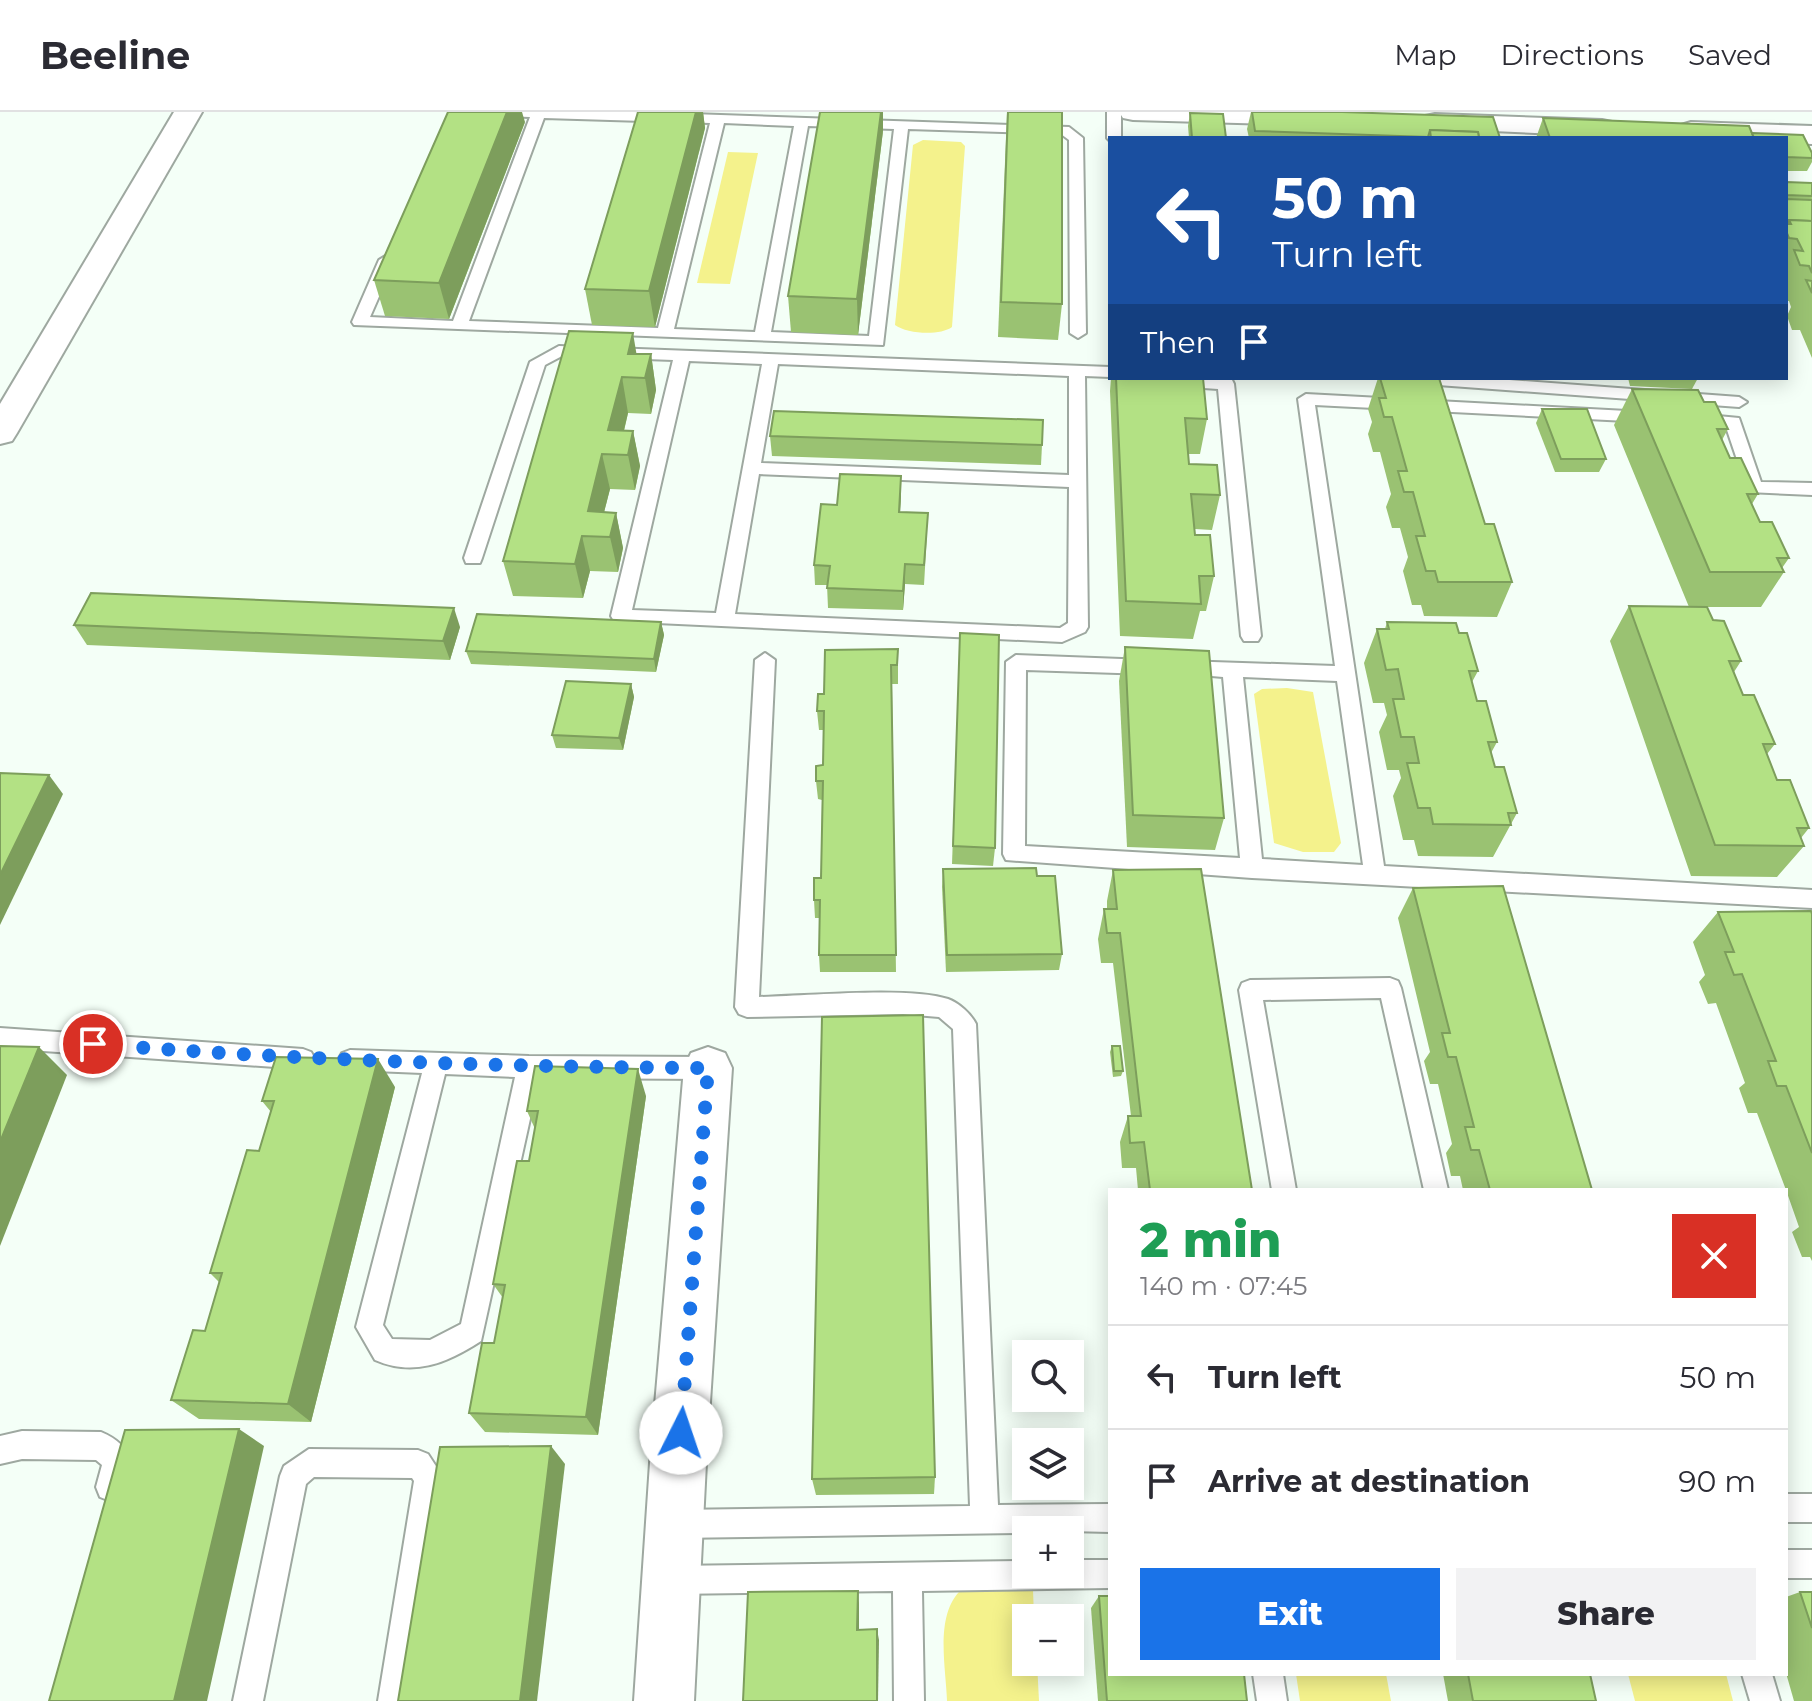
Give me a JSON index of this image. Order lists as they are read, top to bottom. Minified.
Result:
{"page":{"header":"Beeline","nav":["Map","Directions","Saved"],"turn":["50 m","Turn left"],"then":"Then","heading":["2 min","140 m · 07:45"],"list":[{"name":"Turn left","value":"50 m"},{"name":"Arrive at destination","value":"90 m"}],"map_buttons":["+","−"],"buttons":["Exit","Share"]}}
